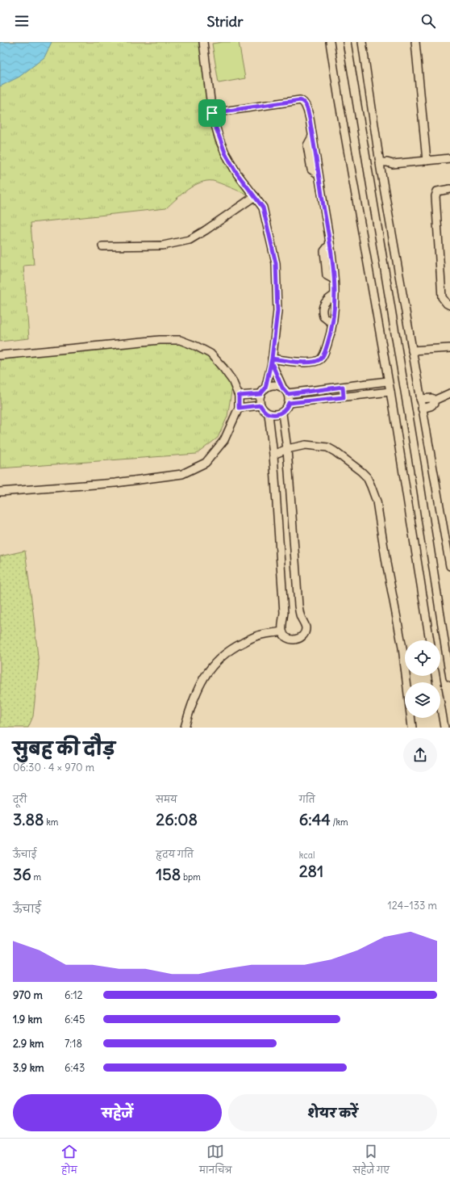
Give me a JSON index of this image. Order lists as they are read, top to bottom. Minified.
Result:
{"page":{"header":"Stridr","heading":["सुबह की दौड़","06:30 · 4 × 970 m"],"stats":[["दूरी","3.88 km"],["समय","26:08"],["गति","6:44 /km"],["ऊँचाई","36 m"],["हृदय गति","158 bpm"],["kcal","281"]],"chart":["ऊँचाई","124–133 m"],"list":[{"name":"970 m","note":"6:12"},{"name":"1.9 km","note":"6:45"},{"name":"2.9 km","note":"7:18"},{"name":"3.9 km","note":"6:43"}],"buttons":["सहेजें","शेयर करें"],"tabs":["होम","मानचित्र","सहेजे गए"]}}
